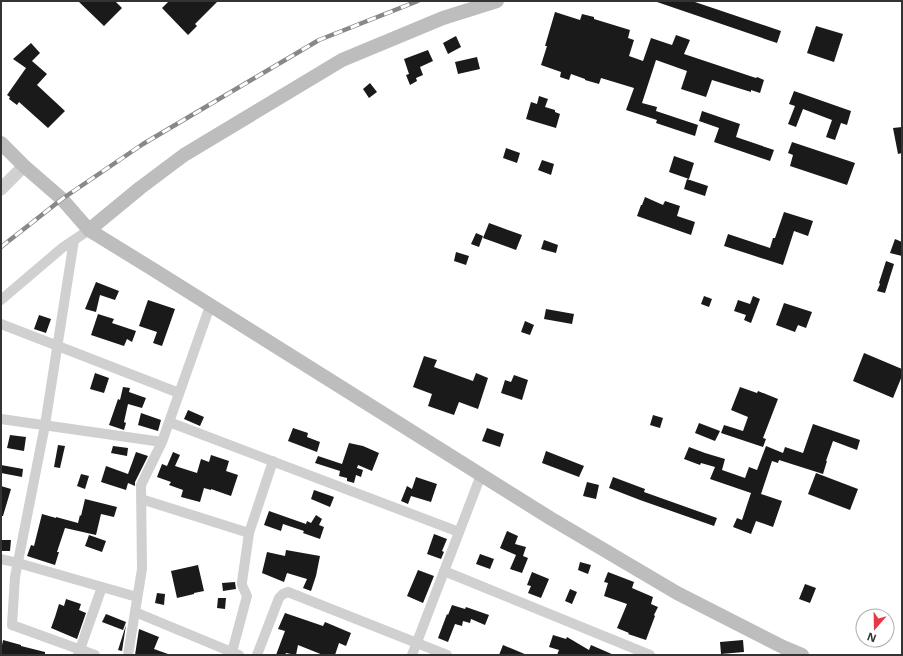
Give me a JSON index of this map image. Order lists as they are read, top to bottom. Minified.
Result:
{"north":"bottom"}
